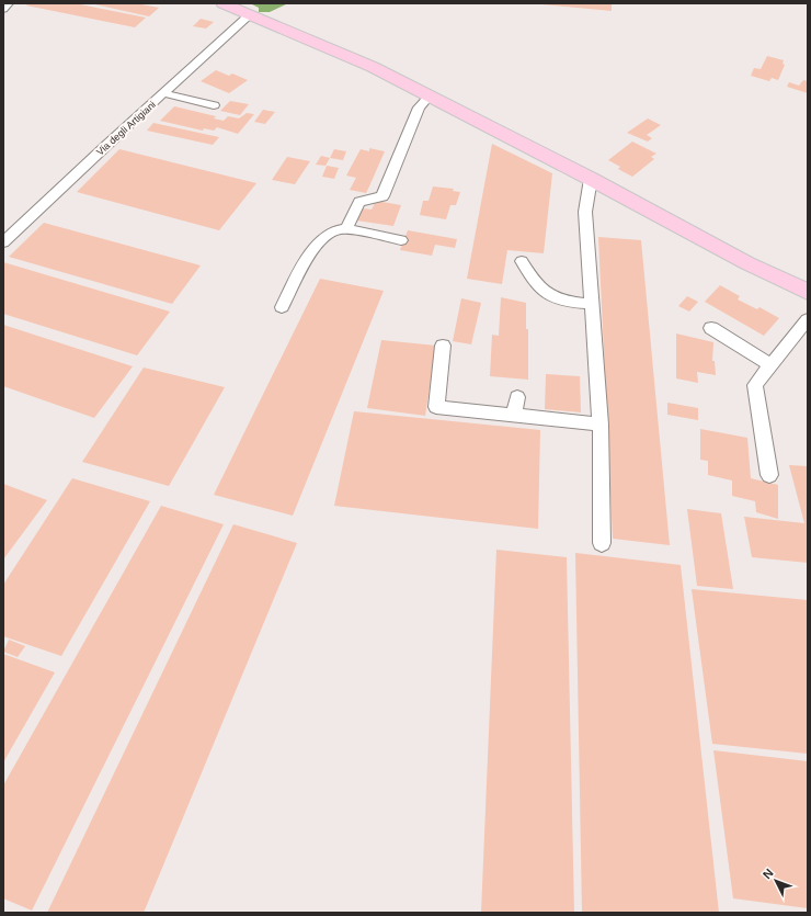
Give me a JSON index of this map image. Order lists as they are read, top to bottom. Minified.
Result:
{"streets":{"lane":["Via degli Artigiani"]},"north":"top left"}
